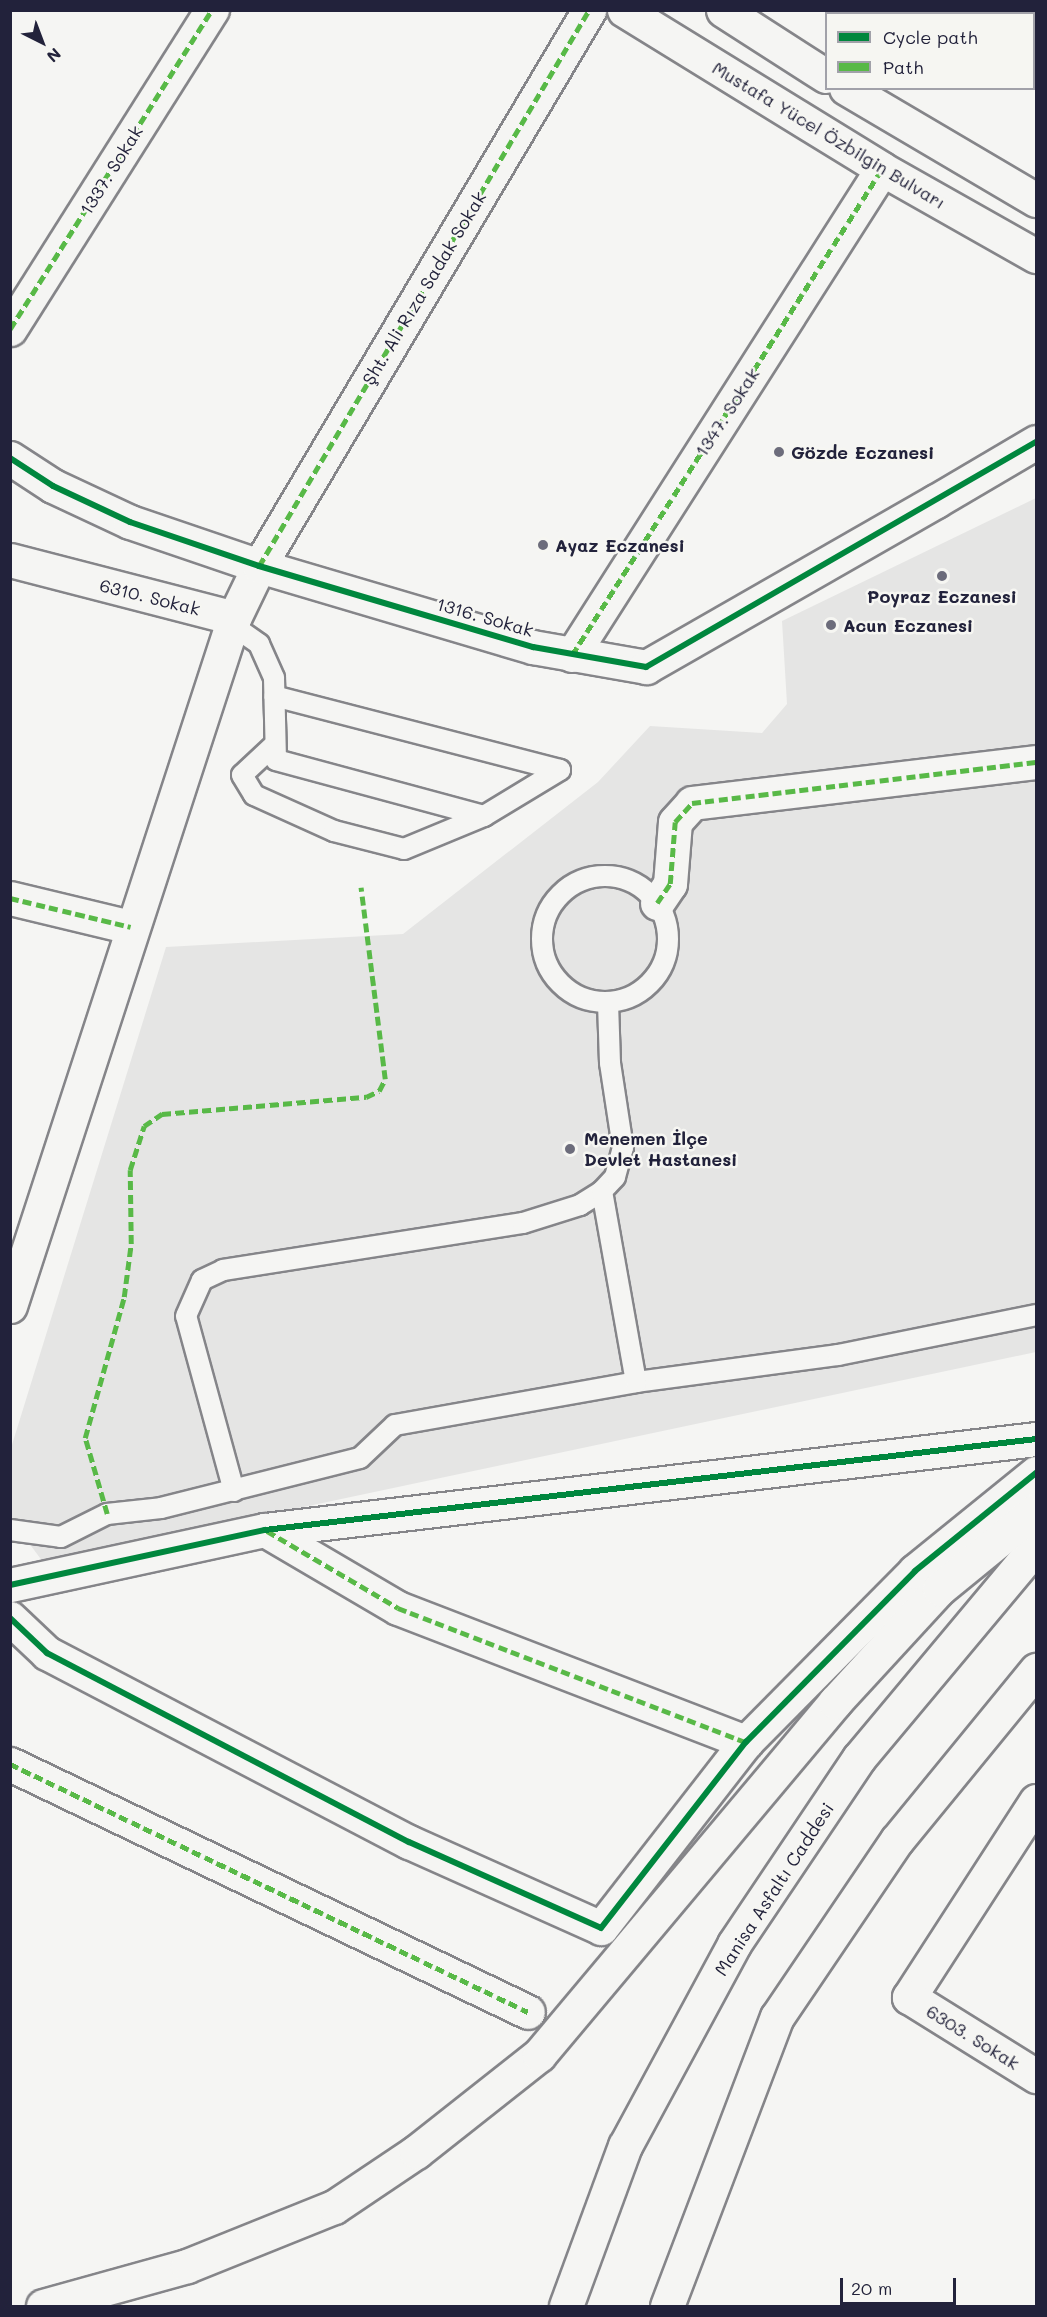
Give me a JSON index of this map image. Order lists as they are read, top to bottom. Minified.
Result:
{"streets":{"main road":["Mustafa Yücel Özbilgin Bulvarı","1337. Sokak","Şht. Ali Rıza Sadak Sokak","1347. Sokak","6310. Sokak","1316. Sokak","Manisa Asfaltı Caddesi","6303. Sokak"]},"crossings":[["Mustafa Yücel Özbilgin Bulvarı","1347. Sokak"],["Şht. Ali Rıza Sadak Sokak","1316. Sokak"],["1347. Sokak","1316. Sokak"]],"places":["Gözde Eczanesi","Ayaz Eczanesi","Poyraz Eczanesi","Acun Eczanesi","Menemen İlçe Devlet Hastanesi"],"legend":["Cycle path","Path"],"scale_bar":"20 m","north":"bottom right"}
